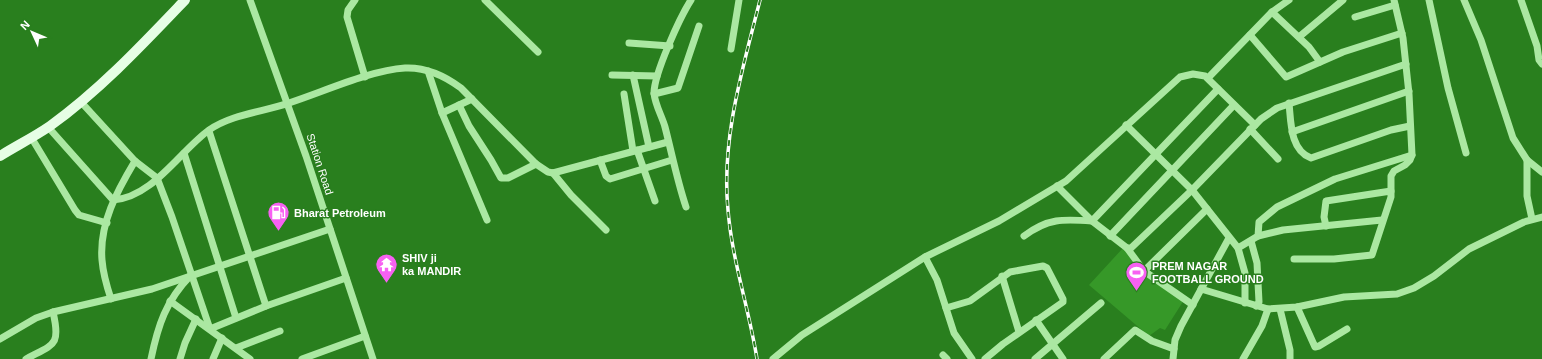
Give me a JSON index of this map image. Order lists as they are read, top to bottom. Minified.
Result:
{"streets":{"street":["Station Road"]},"places":{"fuel station":["Bharat Petroleum"],"temple":["SHIV ji ka MANDIR"],"sports":["PREM NAGAR FOOTBALL GROUND"]},"north":"top left"}
